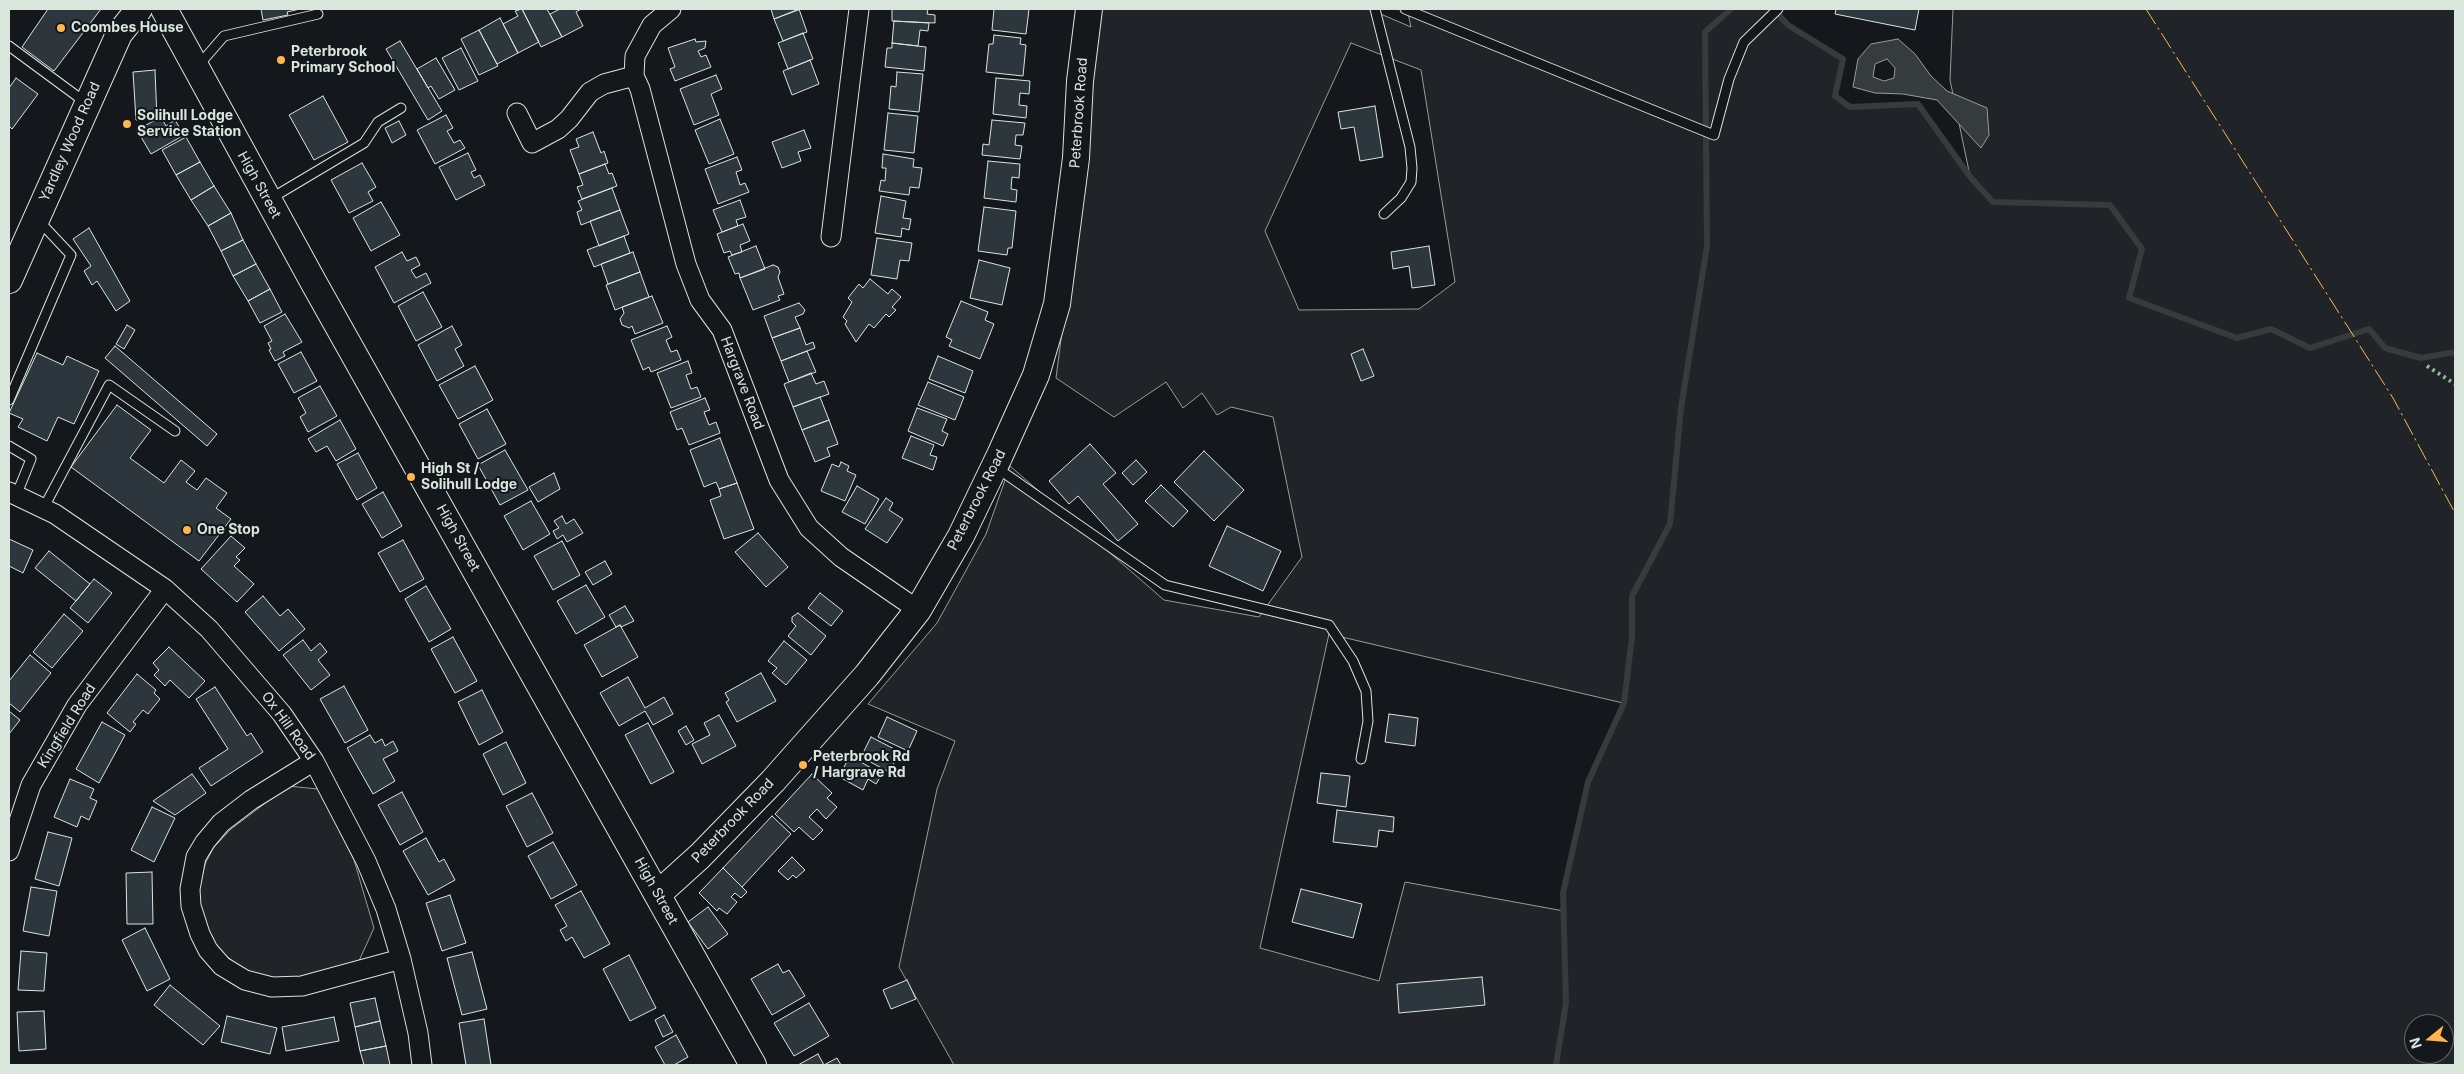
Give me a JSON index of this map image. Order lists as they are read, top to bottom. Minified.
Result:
{"streets":{"street":["Peterbrook Road","Yardley Wood Road","High Street","Hargrave Road","Kingfield Road","Ox Hill Road"]},"crossings":[["Peterbrook Road","High Street"],["Peterbrook Road","Hargrave Road"],["Kingfield Road","Ox Hill Road"]],"places":["Coombes House","Peterbrook Primary School","Solihull Lodge Service Station","High St / Solihull Lodge","One Stop","Peterbrook Rd / Hargrave Rd"],"north":"left"}
